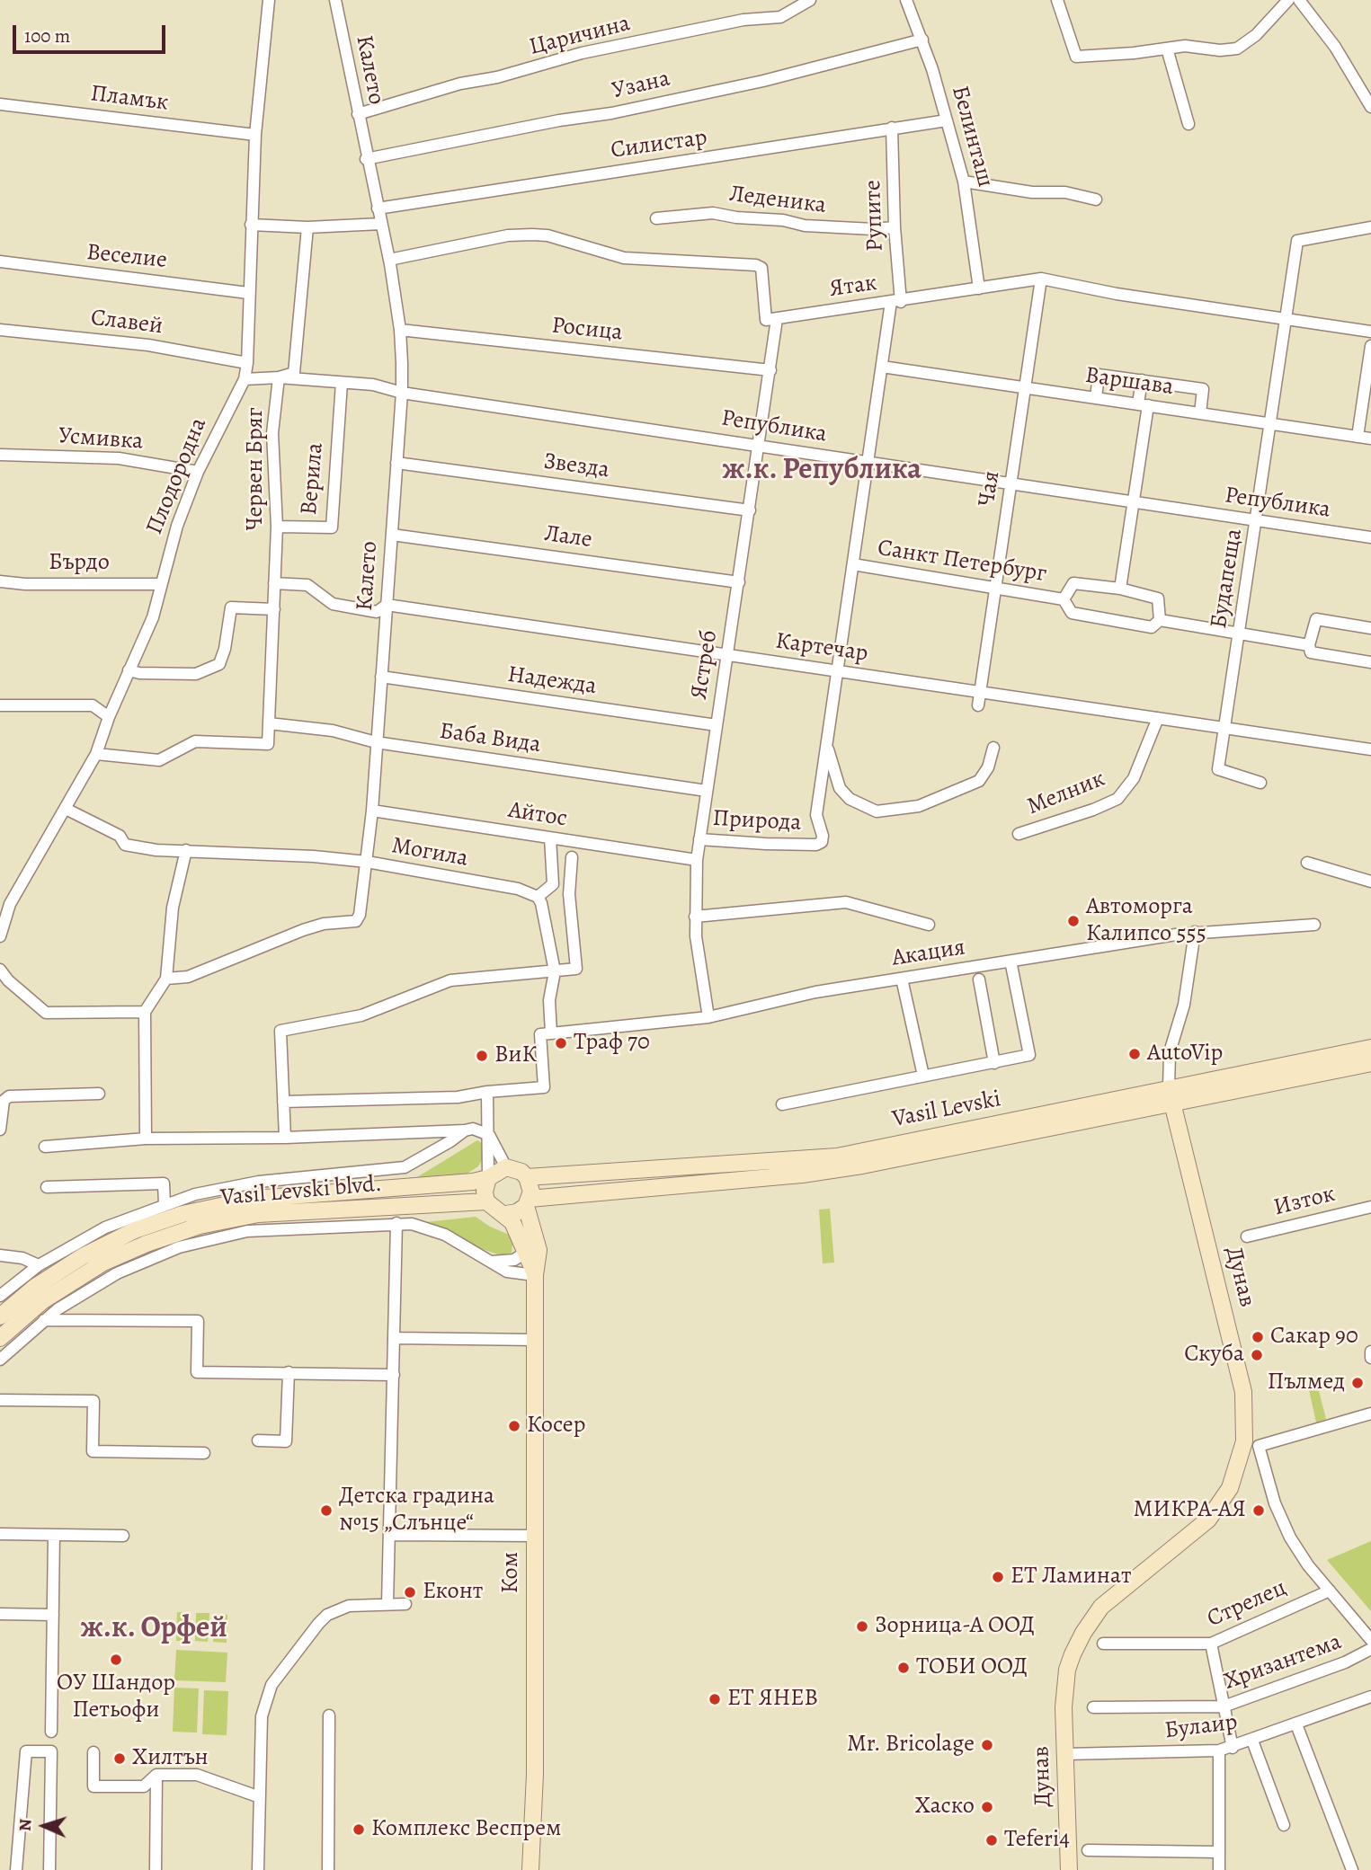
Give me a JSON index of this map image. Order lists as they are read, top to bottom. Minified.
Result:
{"streets":{"main road":["Vasil Levski","Vasil Levski blvd.","Дунав","Ком"],"street":["Царичина","Калето","Узана","Пламък","Белинташ","Силистар","Леденика","Рупите","Веселие","Ятак","Славей","Росица","Варшава","Република","Усмивка","Звезда","Червен Бряг","Плодородна","Верила","Чая","Лале","Санкт Петербург","Бърдо","Будапеща","Картечар","Ястреб","Надежда","Баба Вида","Мелник","Айтос","Природа","Могила","Акация","Изток","Стрелец","Хризантема","Булаир"]},"crossings":[["Царичина","Калето"],["Калето","Узана"],["Калето","Силистар"],["Калето","Росица"],["Калето","Република"],["Калето","Звезда"],["Калето","Лале"],["Калето","Картечар"],["Калето","Надежда"],["Калето","Баба Вида"],["Калето","Айтос"],["Калето","Могила"],["Узана","Белинташ"],["Пламък","Плодородна"],["Белинташ","Силистар"],["Белинташ","Ятак"],["Силистар","Рупите"],["Леденика","Рупите"],["Рупите","Ятак"],["Рупите","Варшава"],["Рупите","Република"],["Рупите","Санкт Петербург"],["Рупите","Картечар"],["Рупите","Природа"],["Веселие","Плодородна"],["Ятак","Чая"],["Ятак","Будапеща"],["Ятак","Ястреб"],["Славей","Плодородна"],["Росица","Ястреб"],["Варшава","Чая"],["Варшава","Будапеща"],["Република","Червен Бряг"],["Република","Плодородна"],["Република","Верила"],["Република","Чая"],["Република","Будапеща"],["Република","Ястреб"],["Усмивка","Плодородна"],["Звезда","Ястреб"],["Червен Бряг","Верила"],["Червен Бряг","Картечар"],["Червен Бряг","Баба Вида"],["Плодородна","Бърдо"],["Плодородна","Могила"],["Чая","Санкт Петербург"],["Чая","Картечар"],["Лале","Ястреб"],["Санкт Петербург","Будапеща"],["Будапеща","Картечар"],["Картечар","Ястреб"],["Картечар","Мелник"],["Ястреб","Надежда"],["Ястреб","Баба Вида"],["Ястреб","Айтос"],["Ястреб","Природа"],["Ястреб","Акация"],["Акация","Дунав"],["Vasil Levski","Vasil Levski blvd."],["Vasil Levski","Дунав"],["Vasil Levski","Ком"],["Vasil Levski blvd.","Ком"],["Дунав","Булаир"]],"districts":["ж.к. Република","ж.к. Орфей"],"places":["Автоморга Калипсо 555","Траф 70","AutoVip","ВиК","Сакар 90","Скуба","Пълмед","Косер","Детска градина №15 „Слънце“","МИКРА-АЯ","ЕТ Ламинат","Еконт","Зорница-А ООД","ОУ Шандор Петьофи","ТОБИ ООД","ЕТ ЯНЕВ","Mr. Bricolage","Хилтън","Хаско","Комплекс Веспрем","Teferi4"],"scale_bar":"100 m","north":"left"}
